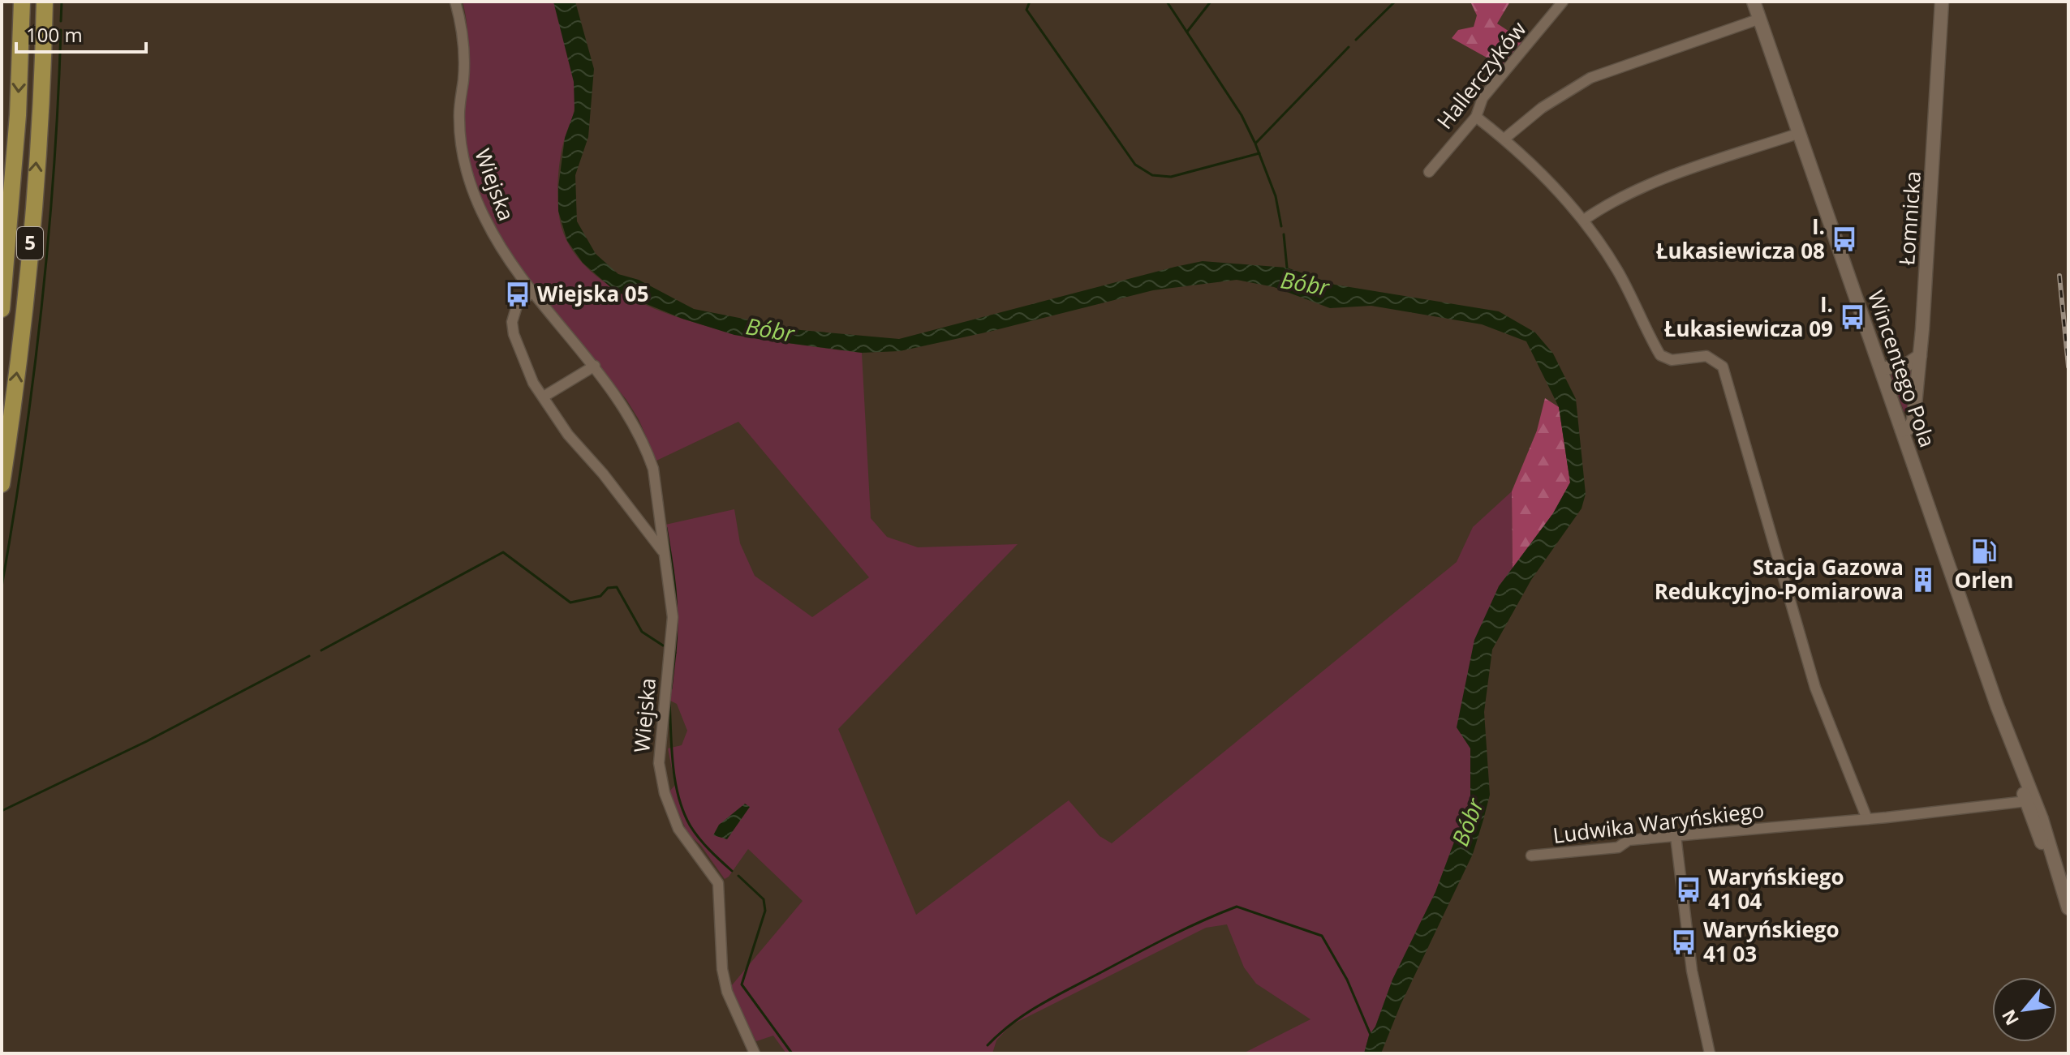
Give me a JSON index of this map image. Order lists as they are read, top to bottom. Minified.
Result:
{"streets":{"main road":["5"],"street":["Hallerczyków","Wiejska","Łomnicka","Wincentego Pola","Ludwika Waryńskiego"]},"crossings":[["Łomnicka","Wincentego Pola"],["Wincentego Pola","Ludwika Waryńskiego"]],"water":["Bóbr"],"places":{"bus stop":["I. Łukasiewicza 08","Wiejska 05","I. Łukasiewicza 09","Waryńskiego 41 04","Waryńskiego 41 03"],"fuel station":["Orlen"],"building":["Stacja Gazowa Redukcyjno-Pomiarowa"]},"scale_bar":"100 m","north":"bottom left"}
